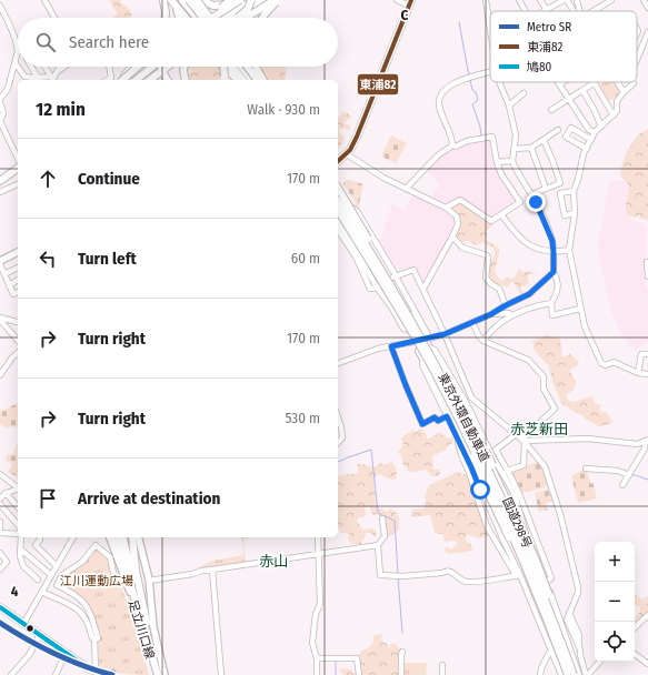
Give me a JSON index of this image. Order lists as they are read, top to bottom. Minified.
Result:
{"streets":{"highway":["東京外環自動車道","国道298号"],"main road":["足立川口線"]},"crossings":[["東京外環自動車道","国道298号"]],"districts":["赤芝新田","赤山"],"parks":["江川運動広場"],"lines":["transit line 東浦82","transit line 鳩80","metro line SR"],"legend":["Metro SR","東浦82","鳩80"],"page":{"search":"Search here","heading":["12 min","Walk · 930 m"],"list":[["Continue","170 m"],["Turn left","60 m"],["Turn right","170 m"],["Turn right","530 m"],"Arrive at destination"],"map_buttons":["+","−"]},"grid":{"columns":["C"],"rows":["4"]}}
